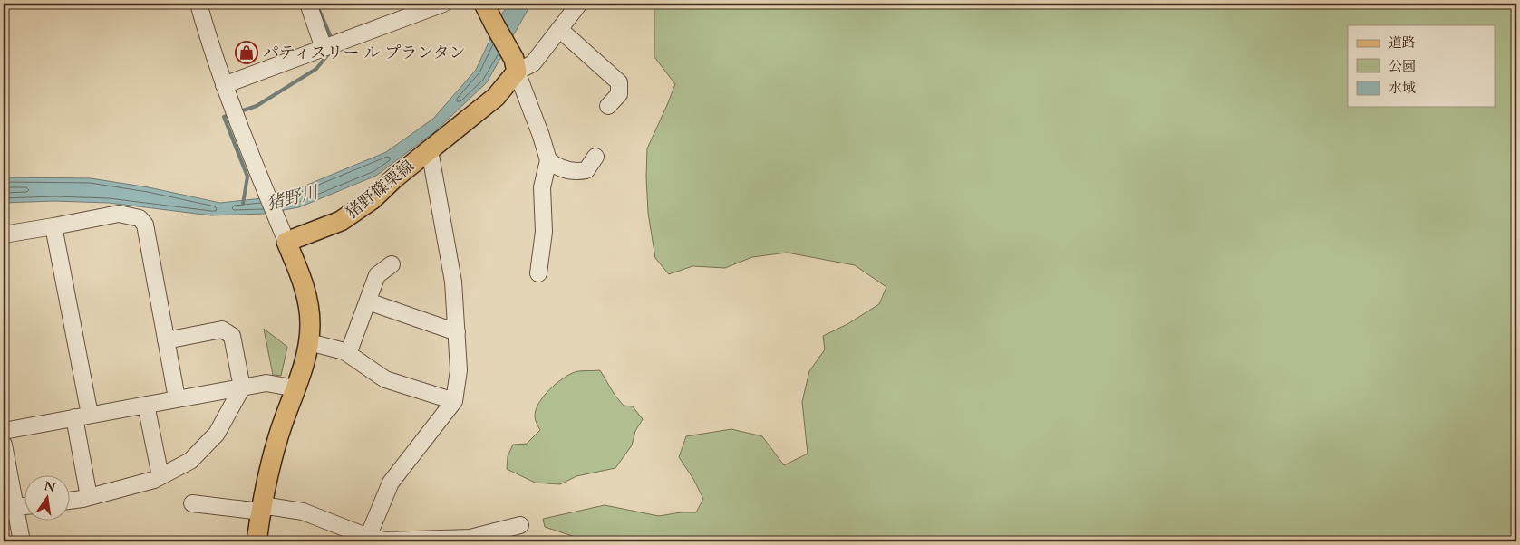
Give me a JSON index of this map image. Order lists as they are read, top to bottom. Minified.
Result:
{"streets":{"main road":["猪野篠栗線"]},"water":["猪野川"],"places":{"shop":["パティスリー ル プランタン"]},"legend":["道路","公園","水域"],"north":"top"}
